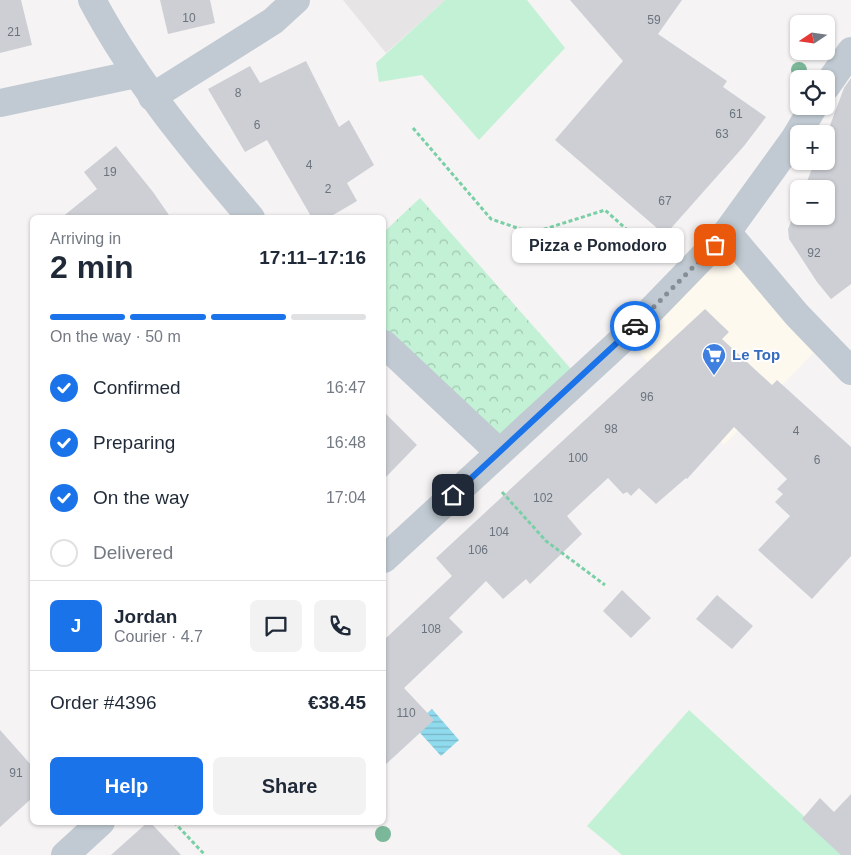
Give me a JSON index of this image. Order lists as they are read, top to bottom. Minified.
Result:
{"places":{"other":["Pizza e Pomodoro"],"supermarket":["Le Top"]},"house_numbers":["10","59","21","8","61","6","63","4","19","2","67","92","96","98","4","100","6","102","104","106","108","110","91"],"north":"left","page":{"map_buttons":["+","−"],"heading":["2 min","Arriving in","17:11–17:16"],"panel":["Jordan","Courier · 4.7","Order #4396","€38.45"],"bubble":"Pizza e Pomodoro","bar":"On the way · 50 m","list":[["Confirmed","16:47"],["Preparing","16:48"],["On the way","17:04"],"Delivered"],"round":"J","buttons":["Help","Share"]}}
